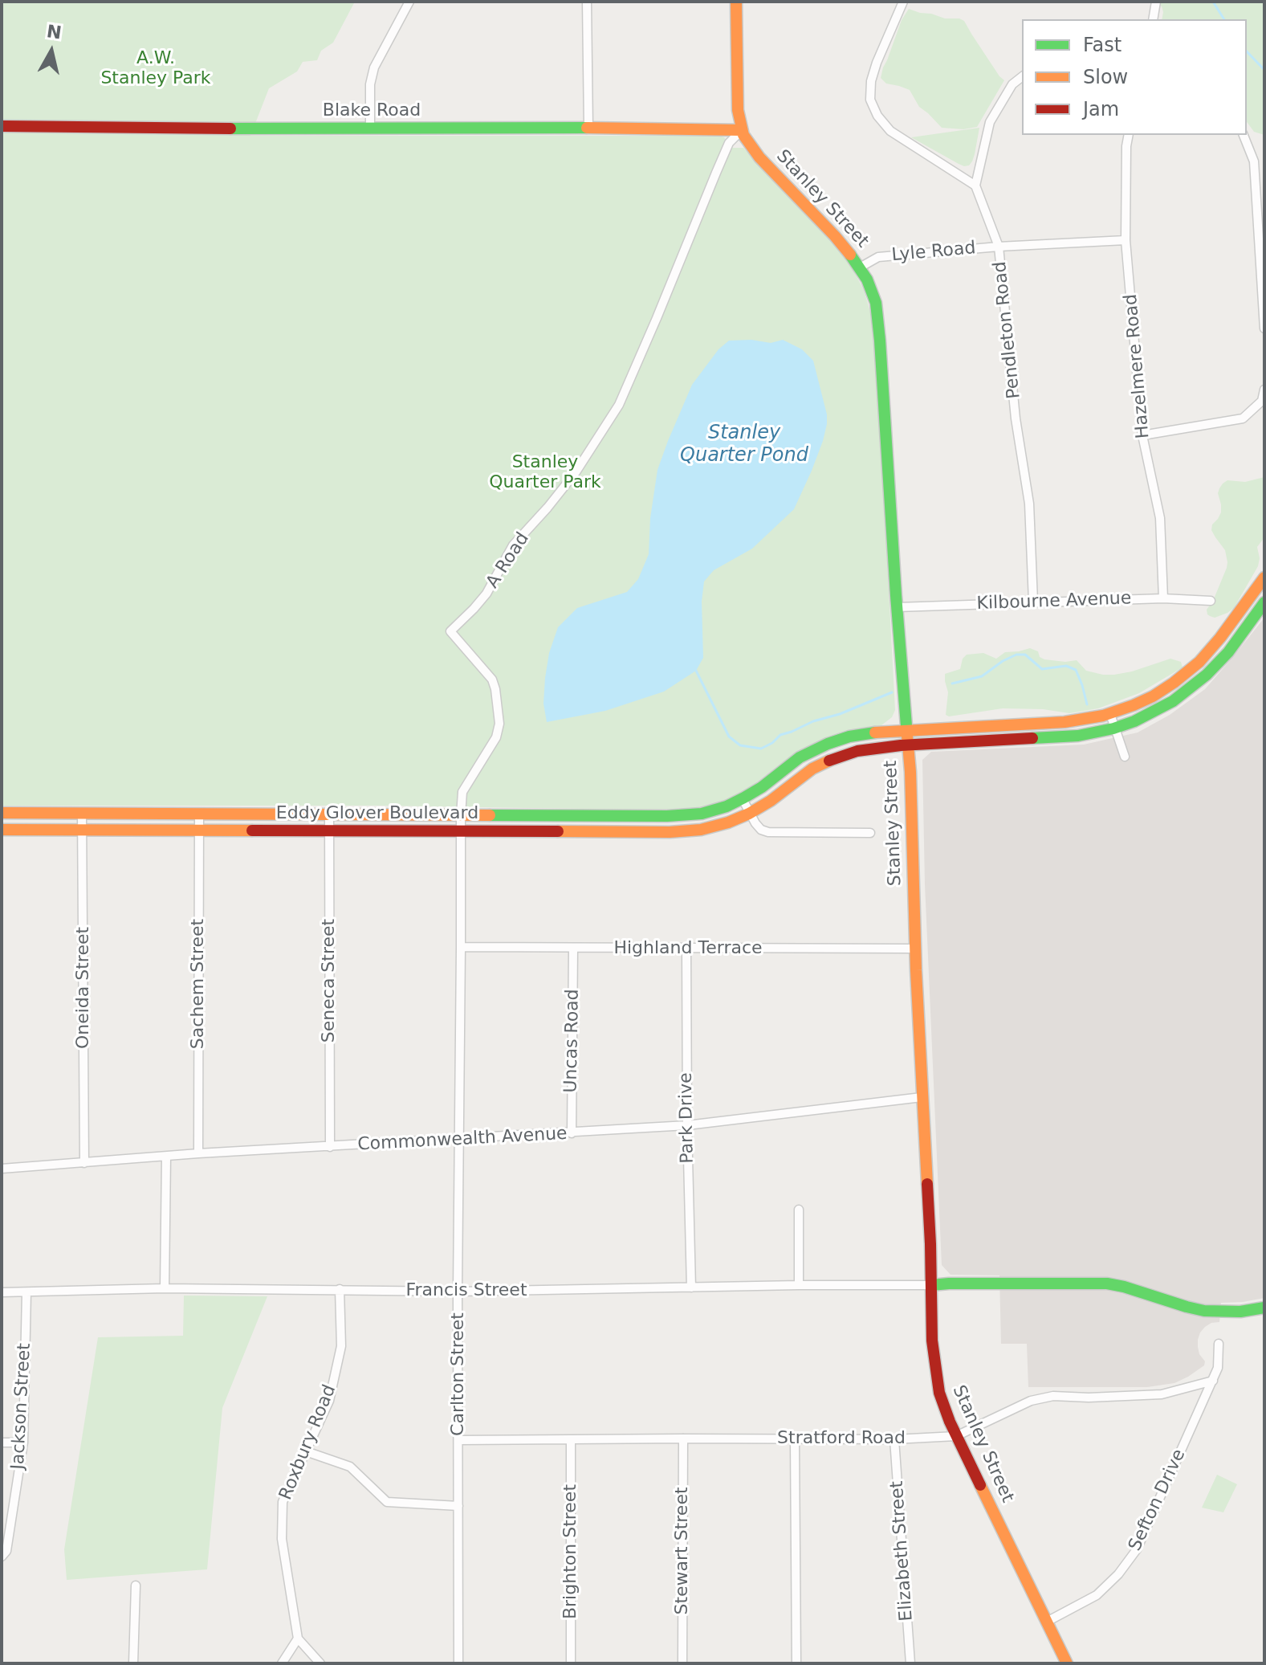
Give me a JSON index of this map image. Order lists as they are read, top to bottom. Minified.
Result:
{"streets":{"street":["Blake Road","Stanley Street","Lyle Road","Pendleton Road","Hazelmere Road","A Road","Kilbourne Avenue","Eddy Glover Boulevard","Highland Terrace","Seneca Street","Sachem Street","Oneida Street","Uncas Road","Park Drive","Commonwealth Avenue","Francis Street","Carlton Street","Jackson Street","Stratford Road","Roxbury Road","Sefton Drive","Stewart Street","Elizabeth Street","Brighton Street"]},"crossings":[["Blake Road","Stanley Street"],["Blake Road","A Road"],["Stanley Street","Lyle Road"],["Stanley Street","A Road"],["Stanley Street","Kilbourne Avenue"],["Stanley Street","Eddy Glover Boulevard"],["Stanley Street","Highland Terrace"],["Stanley Street","Commonwealth Avenue"],["Stanley Street","Francis Street"],["Stanley Street","Stratford Road"],["Stanley Street","Sefton Drive"],["Lyle Road","Pendleton Road"],["Lyle Road","Hazelmere Road"],["Pendleton Road","Kilbourne Avenue"],["Hazelmere Road","Kilbourne Avenue"],["A Road","Eddy Glover Boulevard"],["A Road","Carlton Street"],["Eddy Glover Boulevard","Seneca Street"],["Eddy Glover Boulevard","Sachem Street"],["Eddy Glover Boulevard","Oneida Street"],["Eddy Glover Boulevard","Carlton Street"],["Highland Terrace","Uncas Road"],["Highland Terrace","Park Drive"],["Highland Terrace","Carlton Street"],["Seneca Street","Commonwealth Avenue"],["Sachem Street","Commonwealth Avenue"],["Oneida Street","Commonwealth Avenue"],["Uncas Road","Commonwealth Avenue"],["Park Drive","Commonwealth Avenue"],["Park Drive","Francis Street"],["Commonwealth Avenue","Carlton Street"],["Francis Street","Carlton Street"],["Francis Street","Jackson Street"],["Francis Street","Roxbury Road"],["Carlton Street","Stratford Road"],["Stratford Road","Sefton Drive"],["Stratford Road","Stewart Street"],["Stratford Road","Elizabeth Street"],["Stratford Road","Brighton Street"]],"water":["Stanley Quarter Pond"],"parks":["A.W. Stanley Park","Stanley Quarter Park"],"legend":["Fast","Slow","Jam"],"north":"top"}
